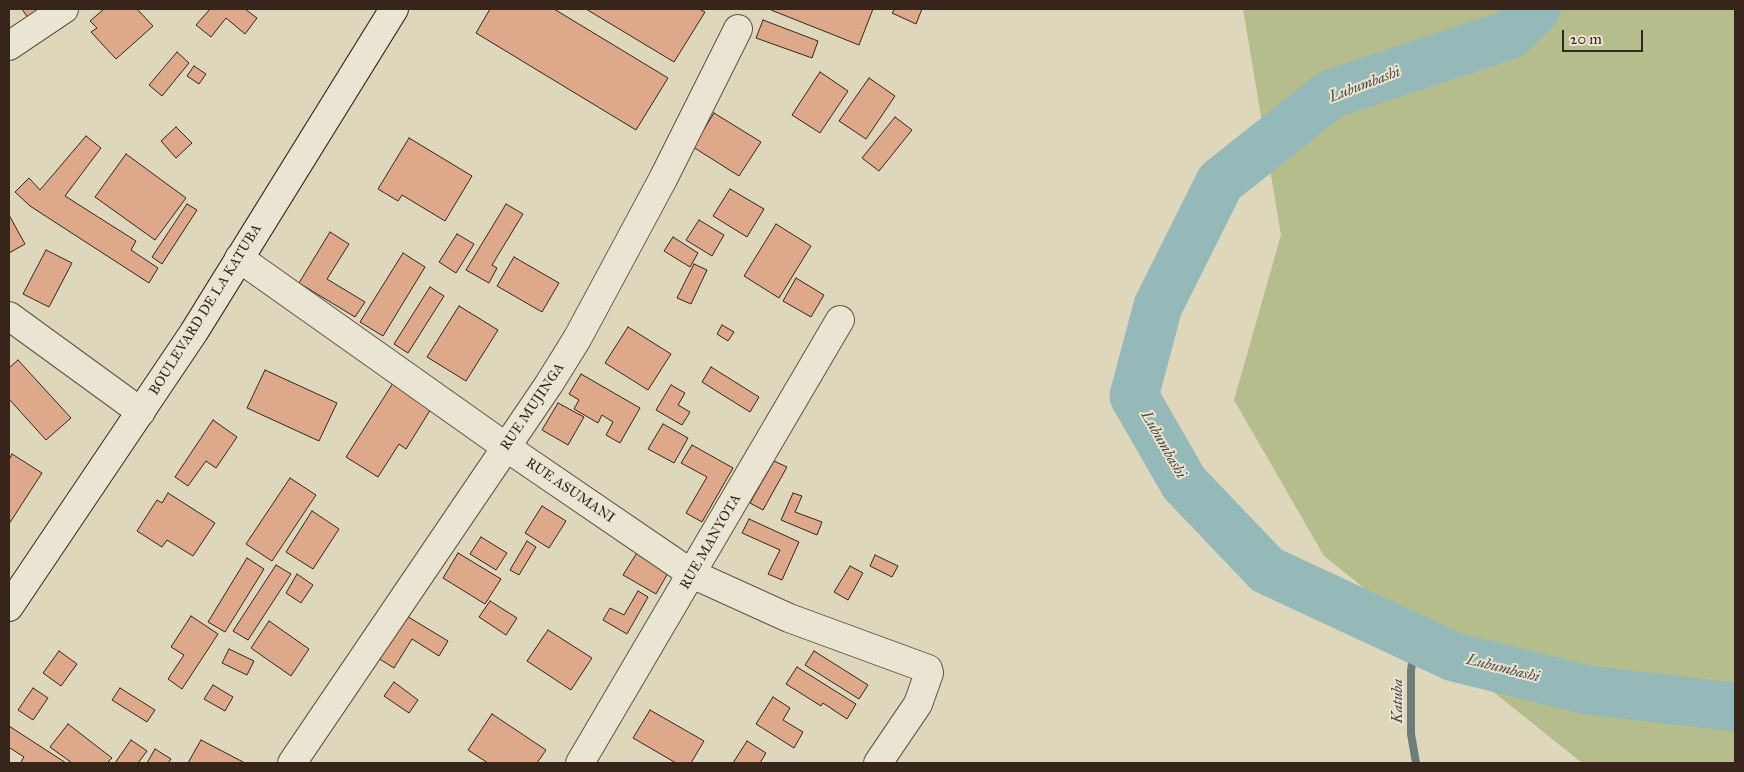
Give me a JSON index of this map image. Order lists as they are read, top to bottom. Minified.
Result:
{"streets":{"street":["BOULEVARD DE LA KATUBA","RUE MUJINGA","RUE ASUMANI","RUE MANYOTA"]},"crossings":[["BOULEVARD DE LA KATUBA","RUE ASUMANI"],["RUE MUJINGA","RUE ASUMANI"],["RUE ASUMANI","RUE MANYOTA"]],"water":["Lubumbashi","Katuba"],"scale_bar":"20 m"}
